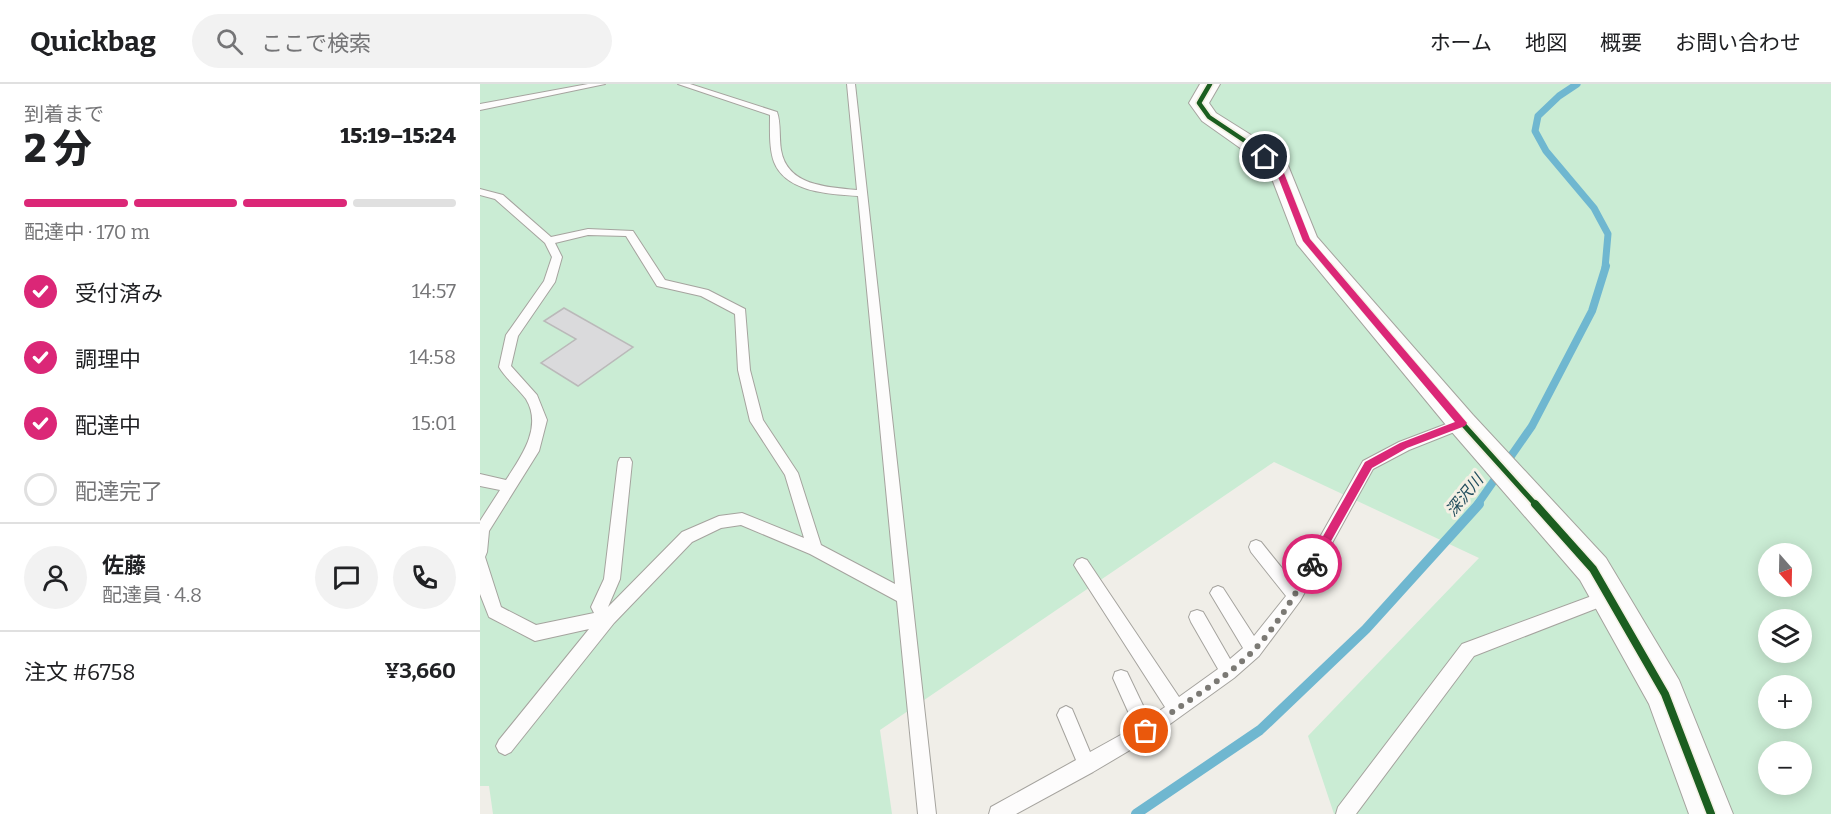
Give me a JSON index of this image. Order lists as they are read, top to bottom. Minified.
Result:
{"water":["深沢川"],"north":"bottom","page":{"header":"Quickbag","search":"ここで検索","nav":["ホーム","地図","概要","お問い合わせ"],"heading":["2 分","到着まで","15:19–15:24"],"panel":["佐藤","配達員 · 4.8","注文 #6758","¥3,660"],"bar":"配達中 · 170 m","list":[["受付済み","14:57"],["調理中","14:58"],["配達中","15:01"],"配達完了"],"map_buttons":["+","−"]}}
